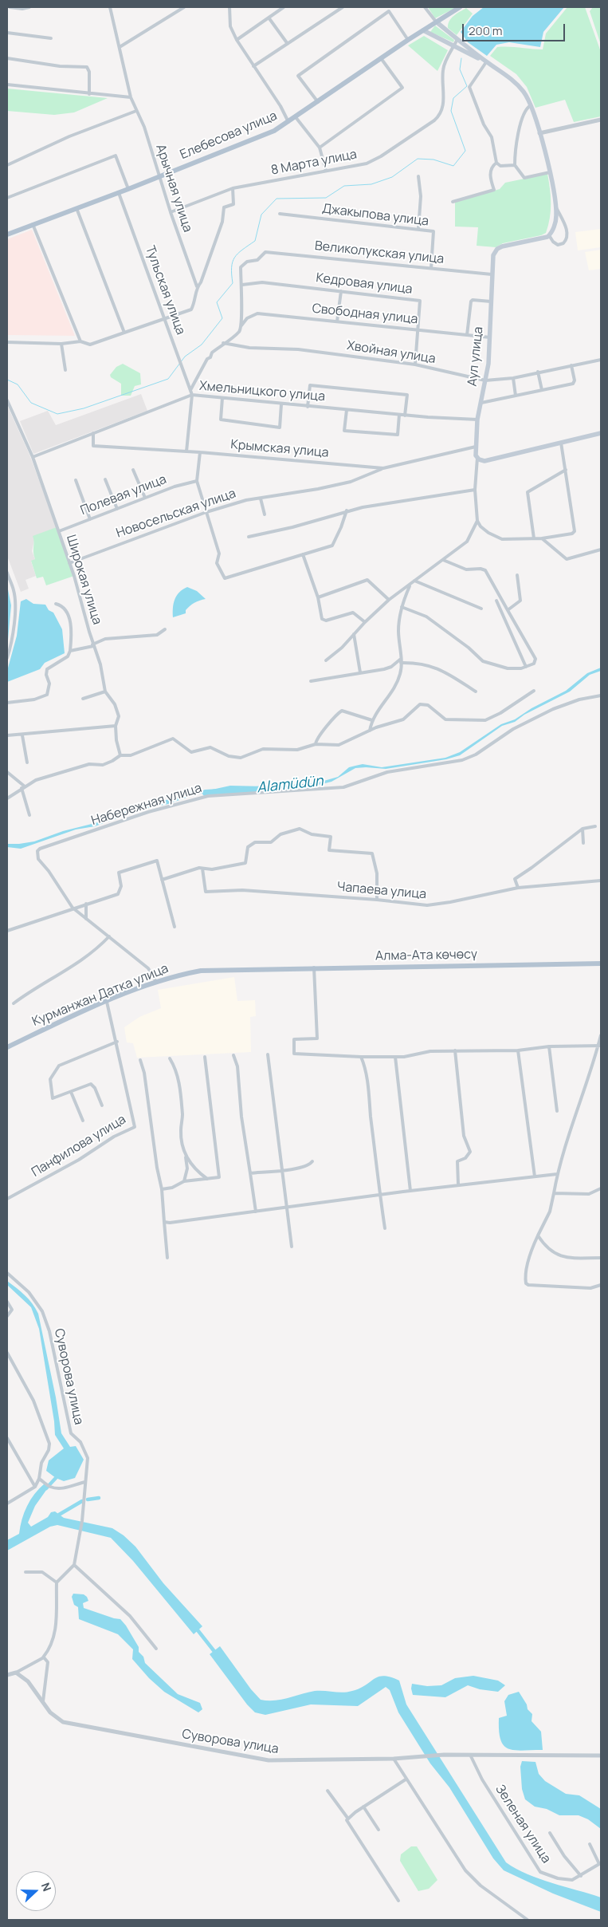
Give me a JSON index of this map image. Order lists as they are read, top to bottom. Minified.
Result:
{"streets":{"main road":["Елебесова улица","Аул улица","Алма-Ата көчөсү","Курманжан Датка улица"],"street":["8 Марта улица","Арычная улица","Джакыпова улица","Великолукская улица","Кедровая улица","Тульская улица","Свободная улица","Хвойная улица","Хмельницкого улица","Крымская улица","Полевая улица","Новосельская улица","Широкая улица","Набережная улица","Чапаева улица","Панфилова улица","Суворова улица","Зеленая улица"]},"crossings":[["Елебесова улица","Арычная улица"],["Елебесова улица","Тульская улица"],["8 Марта улица","Арычная улица"],["Джакыпова улица","Великолукская улица"],["Великолукская улица","Кедровая улица"],["Великолукская улица","Аул улица"],["Кедровая улица","Свободная улица"],["Кедровая улица","Хвойная улица"],["Тульская улица","Хмельницкого улица"],["Свободная улица","Аул улица"],["Хвойная улица","Аул улица"],["Аул улица","Хмельницкого улица"],["Аул улица","Крымская улица"],["Хмельницкого улица","Крымская улица"],["Хмельницкого улица","Широкая улица"],["Крымская улица","Новосельская улица"],["Полевая улица","Широкая улица"],["Новосельская улица","Широкая улица"],["Набережная улица","Курманжан Датка улица"],["Алма-Ата көчөсү","Курманжан Датка улица"],["Курманжан Датка улица","Панфилова улица"],["Суворова улица","Зеленая улица"]],"water":["Alamüdün"],"scale_bar":"200 m","north":"right"}
